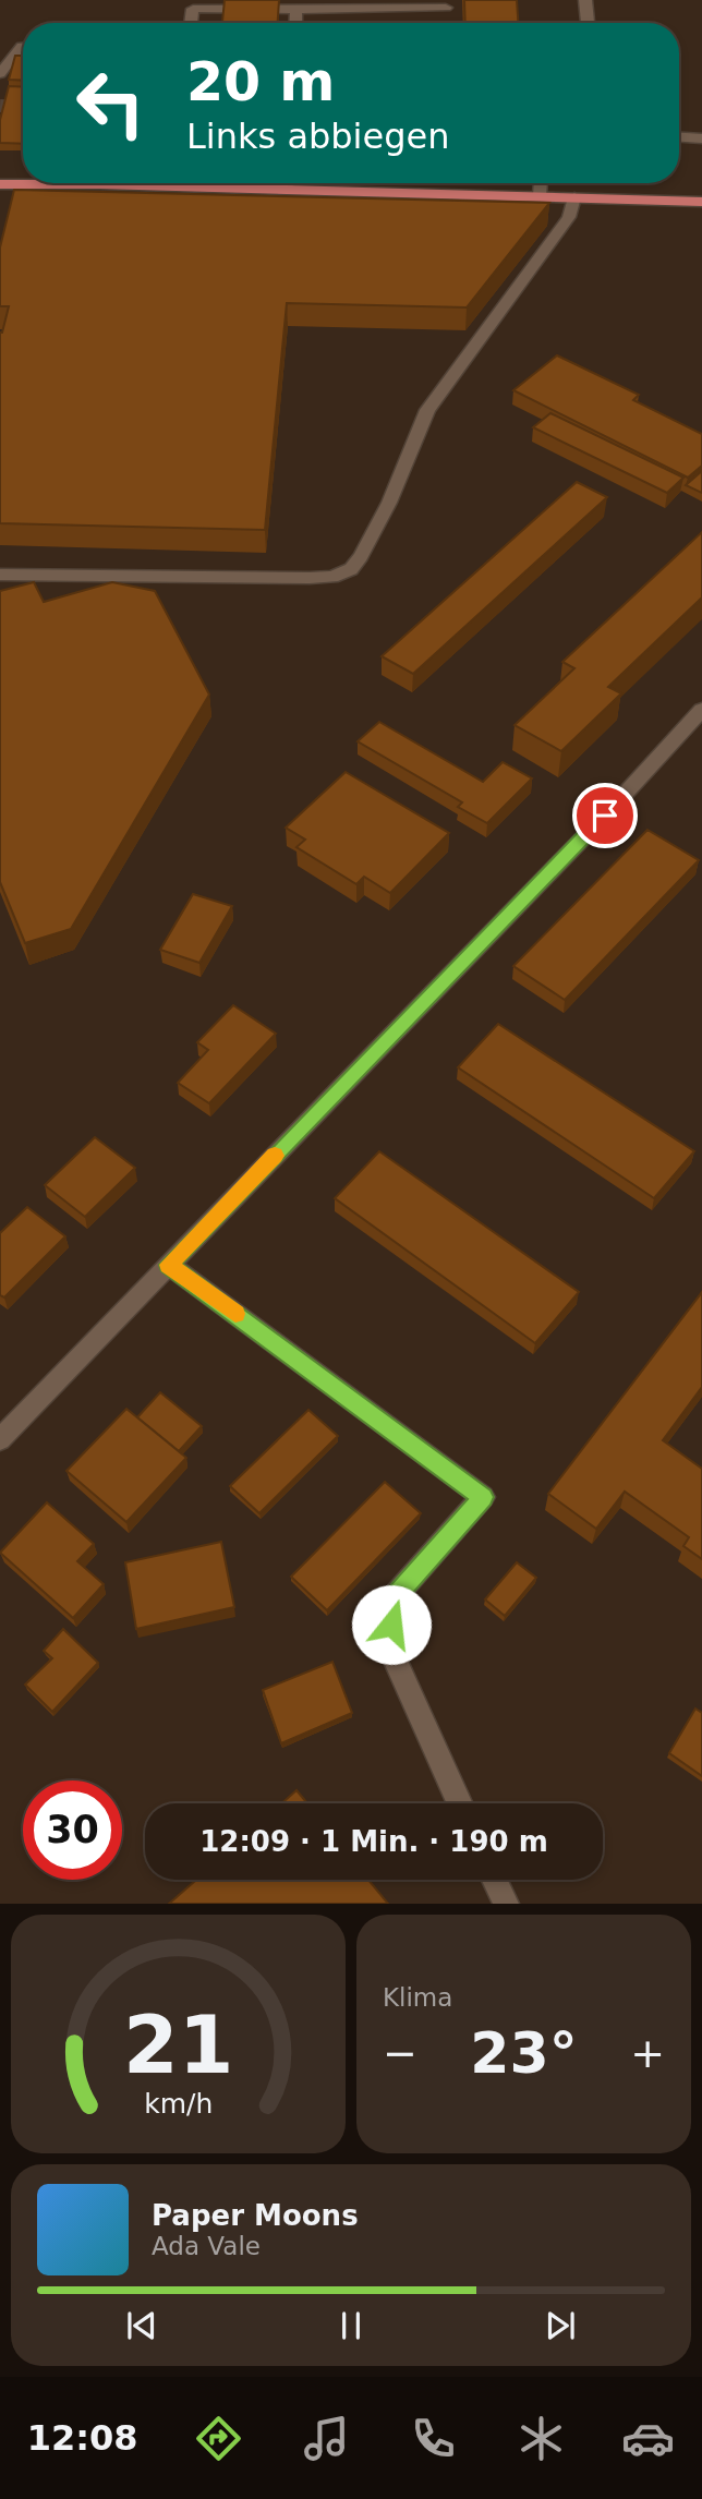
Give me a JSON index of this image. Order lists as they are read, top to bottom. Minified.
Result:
{"page":{"turn":["20 m","Links abbiegen"],"limit":"30","trip":"12:09 · 1 Min. · 190 m","tile":"Klima","heat":["−","23°","+"],"song":["Paper Moons","Ada Vale"],"tabs":"12:08","gauge":["21","km/h"]}}
